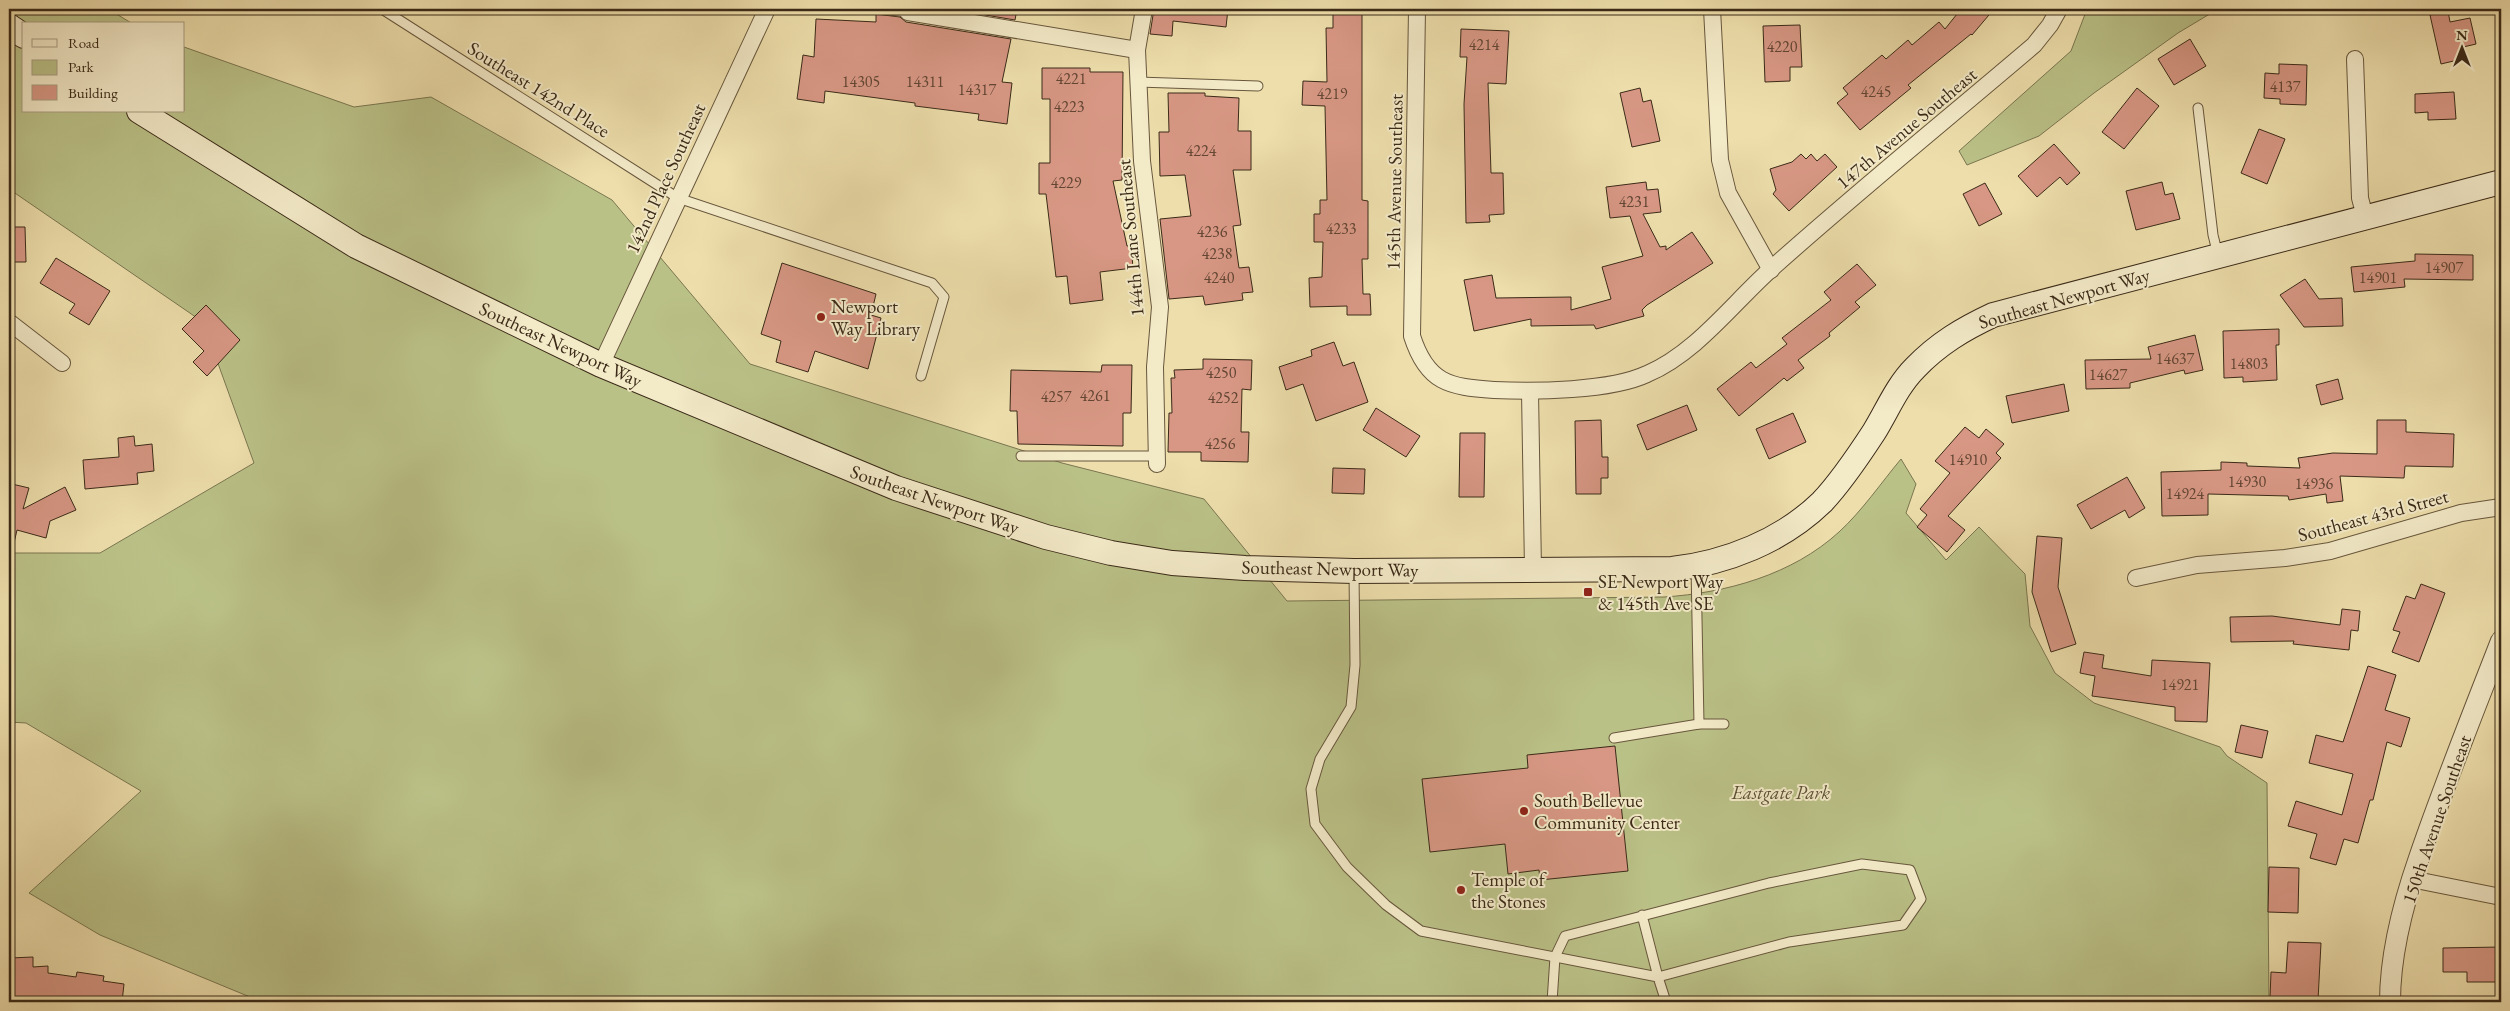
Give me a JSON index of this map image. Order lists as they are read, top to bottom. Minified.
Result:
{"streets":{"main road":["Southeast Newport Way"],"street":["147th Avenue Southeast","142nd Place Southeast","145th Avenue Southeast","144th Lane Southeast","Southeast 43rd Street","150th Avenue Southeast"],"lane":["Southeast 142nd Place"]},"crossings":[["Southeast 142nd Place","142nd Place Southeast"],["147th Avenue Southeast","145th Avenue Southeast"],["142nd Place Southeast","Southeast Newport Way"]],"parks":["Eastgate Park"],"places":{"other":["Newport Way Library","South Bellevue Community Center","Temple of the Stones"],"transit":["SE Newport Way & 145th Ave SE"]},"house_numbers":["4214","4220","4221","14305","14311","4137","14317","4245","4219","4223","4224","4229","4231","4233","4236","4238","14907","4240","14901","14637","14803","4250","14627","4261","4257","4252","4256","14910","14930","14936","14924","14921"],"legend":["Road","Park","Building"],"north":"top"}
